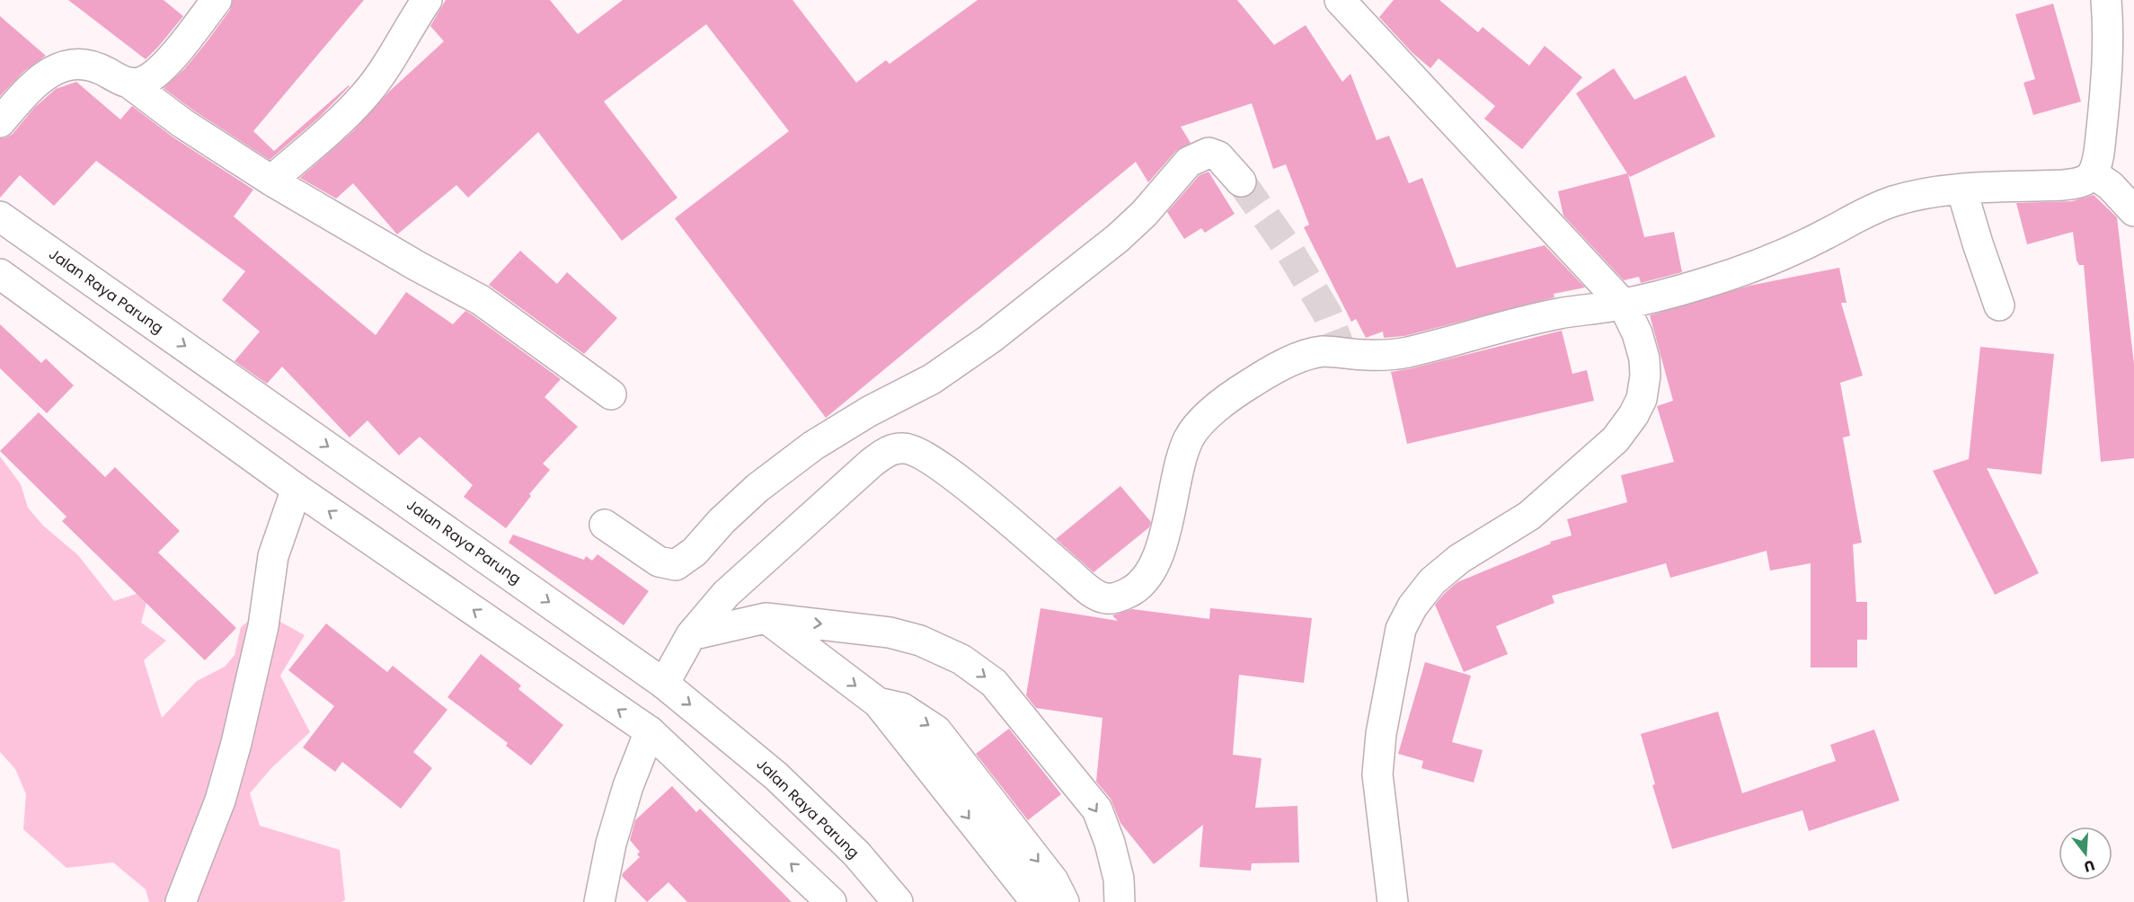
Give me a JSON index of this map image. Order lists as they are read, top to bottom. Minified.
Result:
{"streets":{"main road":["Jalan Raya Parung"]},"north":"bottom"}
